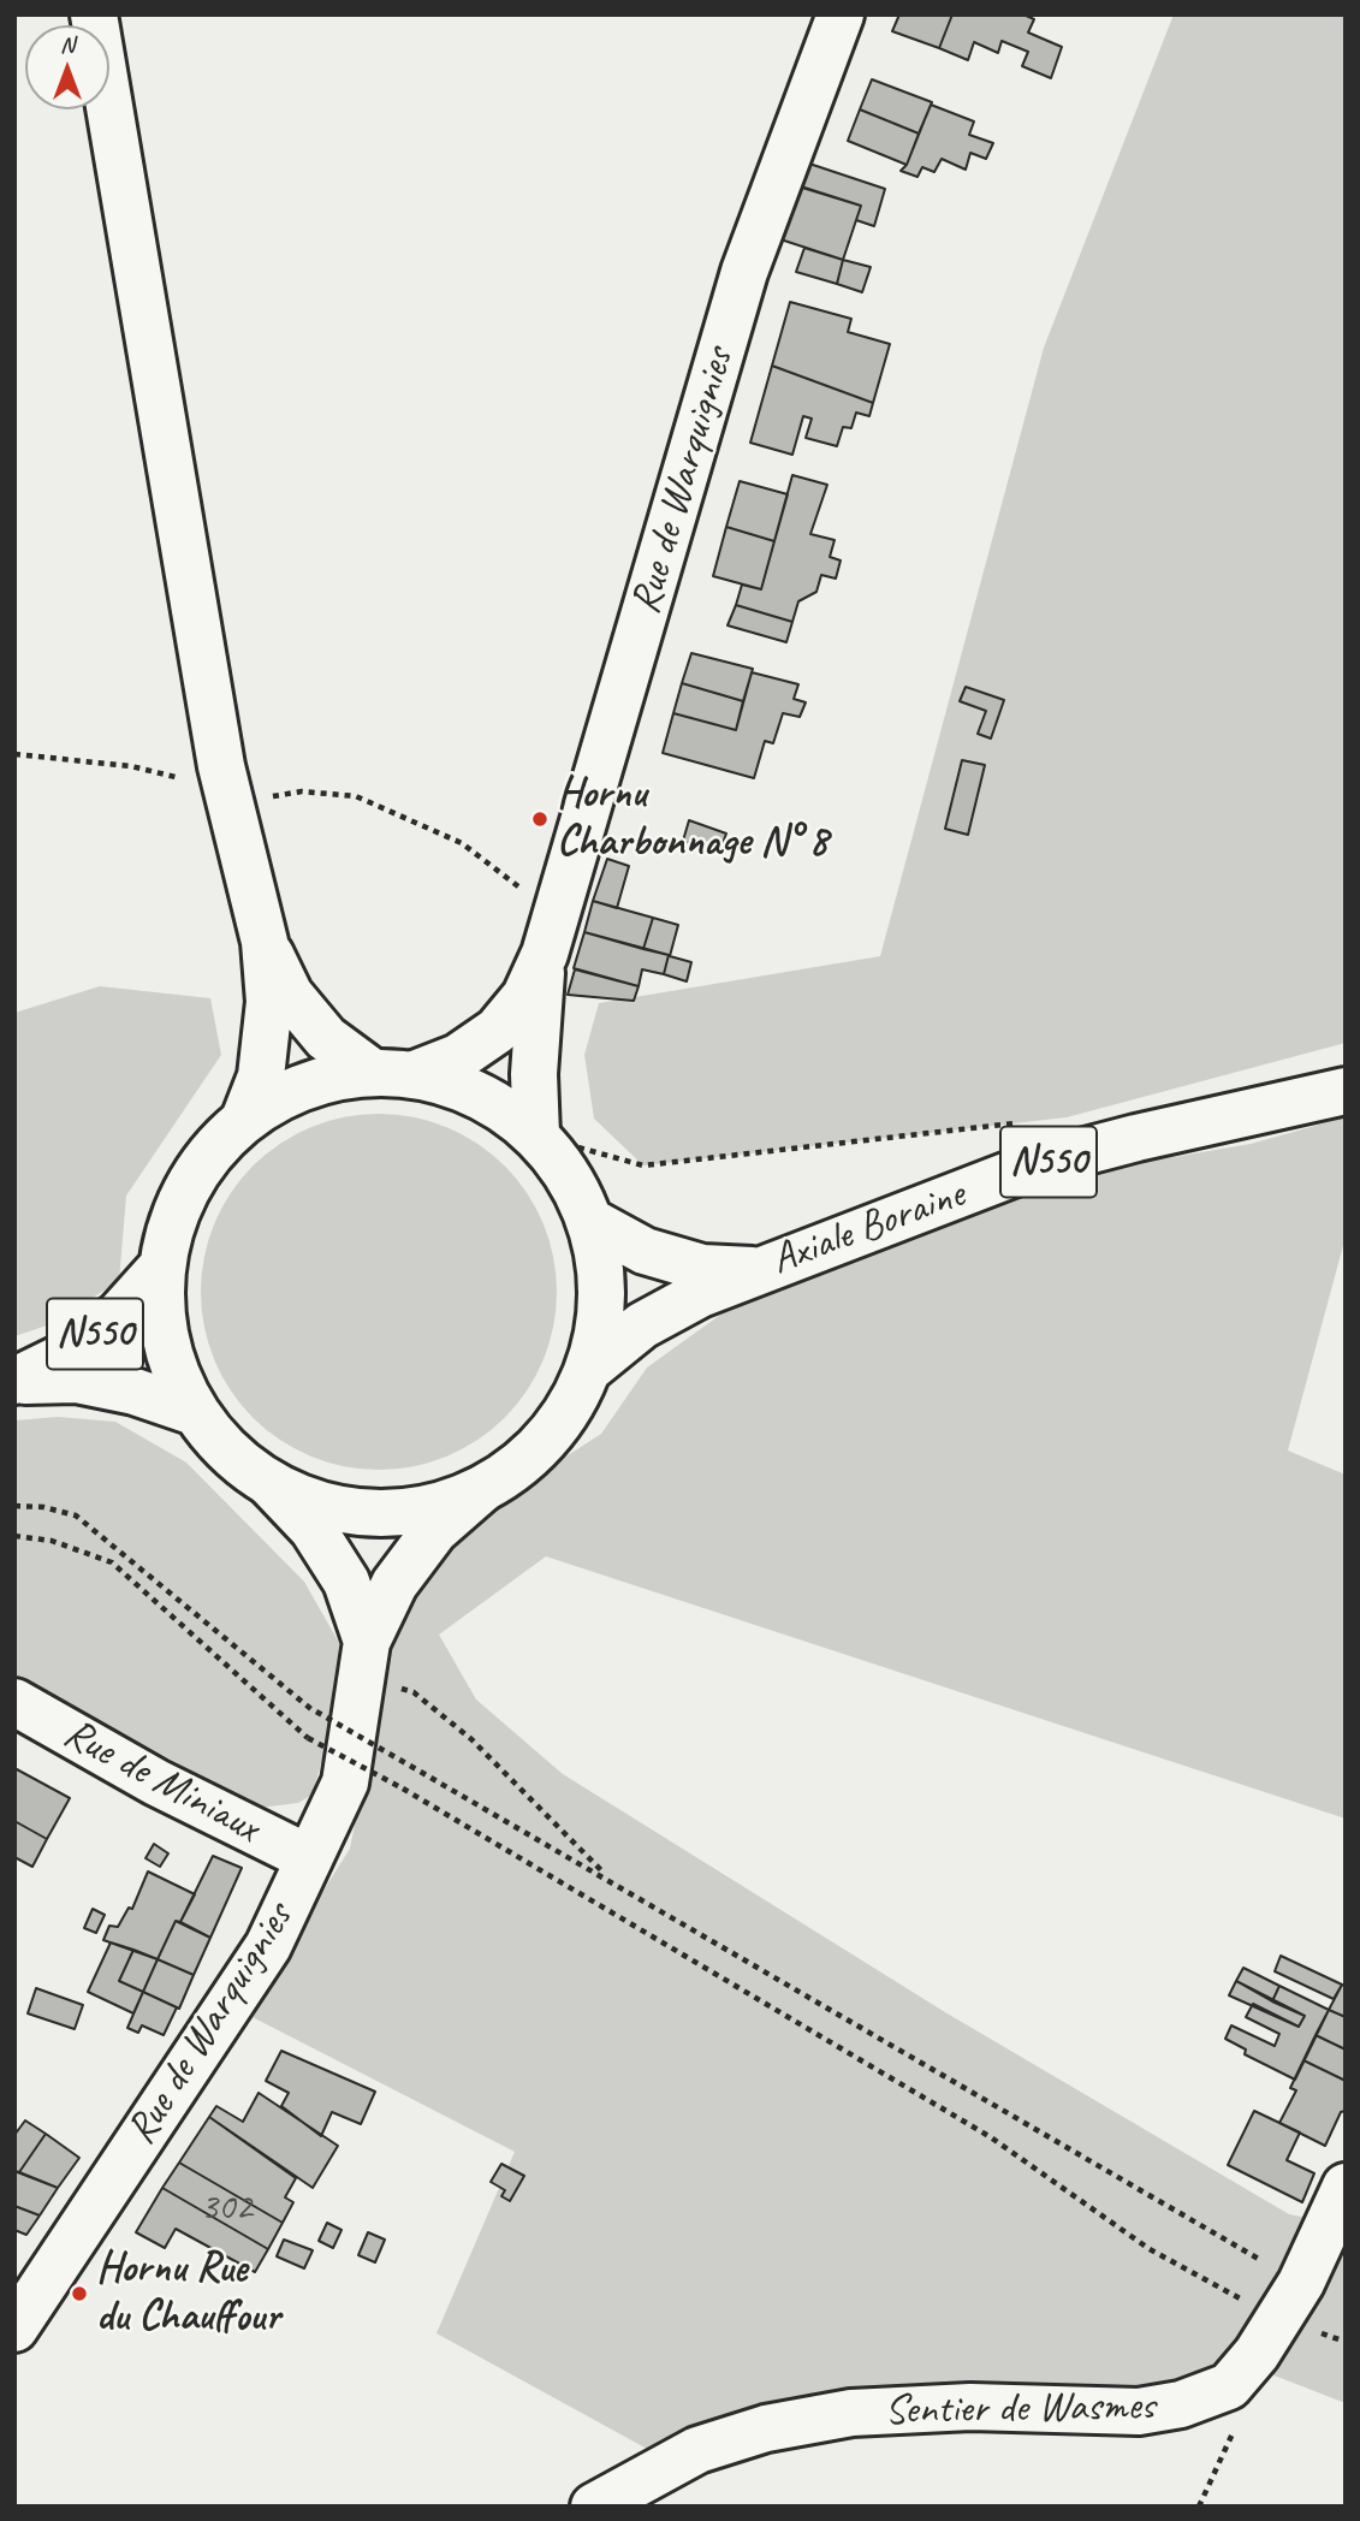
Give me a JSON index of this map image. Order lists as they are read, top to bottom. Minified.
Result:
{"streets":{"street":["Rue de Warquignies","N550","Axiale Boraine","Rue de Miniaux","Sentier de Wasmes"]},"crossings":[["Rue de Warquignies","Rue de Miniaux"]],"places":["Hornu Charbonnage N° 8","Hornu Rue du Chauffour"],"house_numbers":["302"],"north":"top"}
